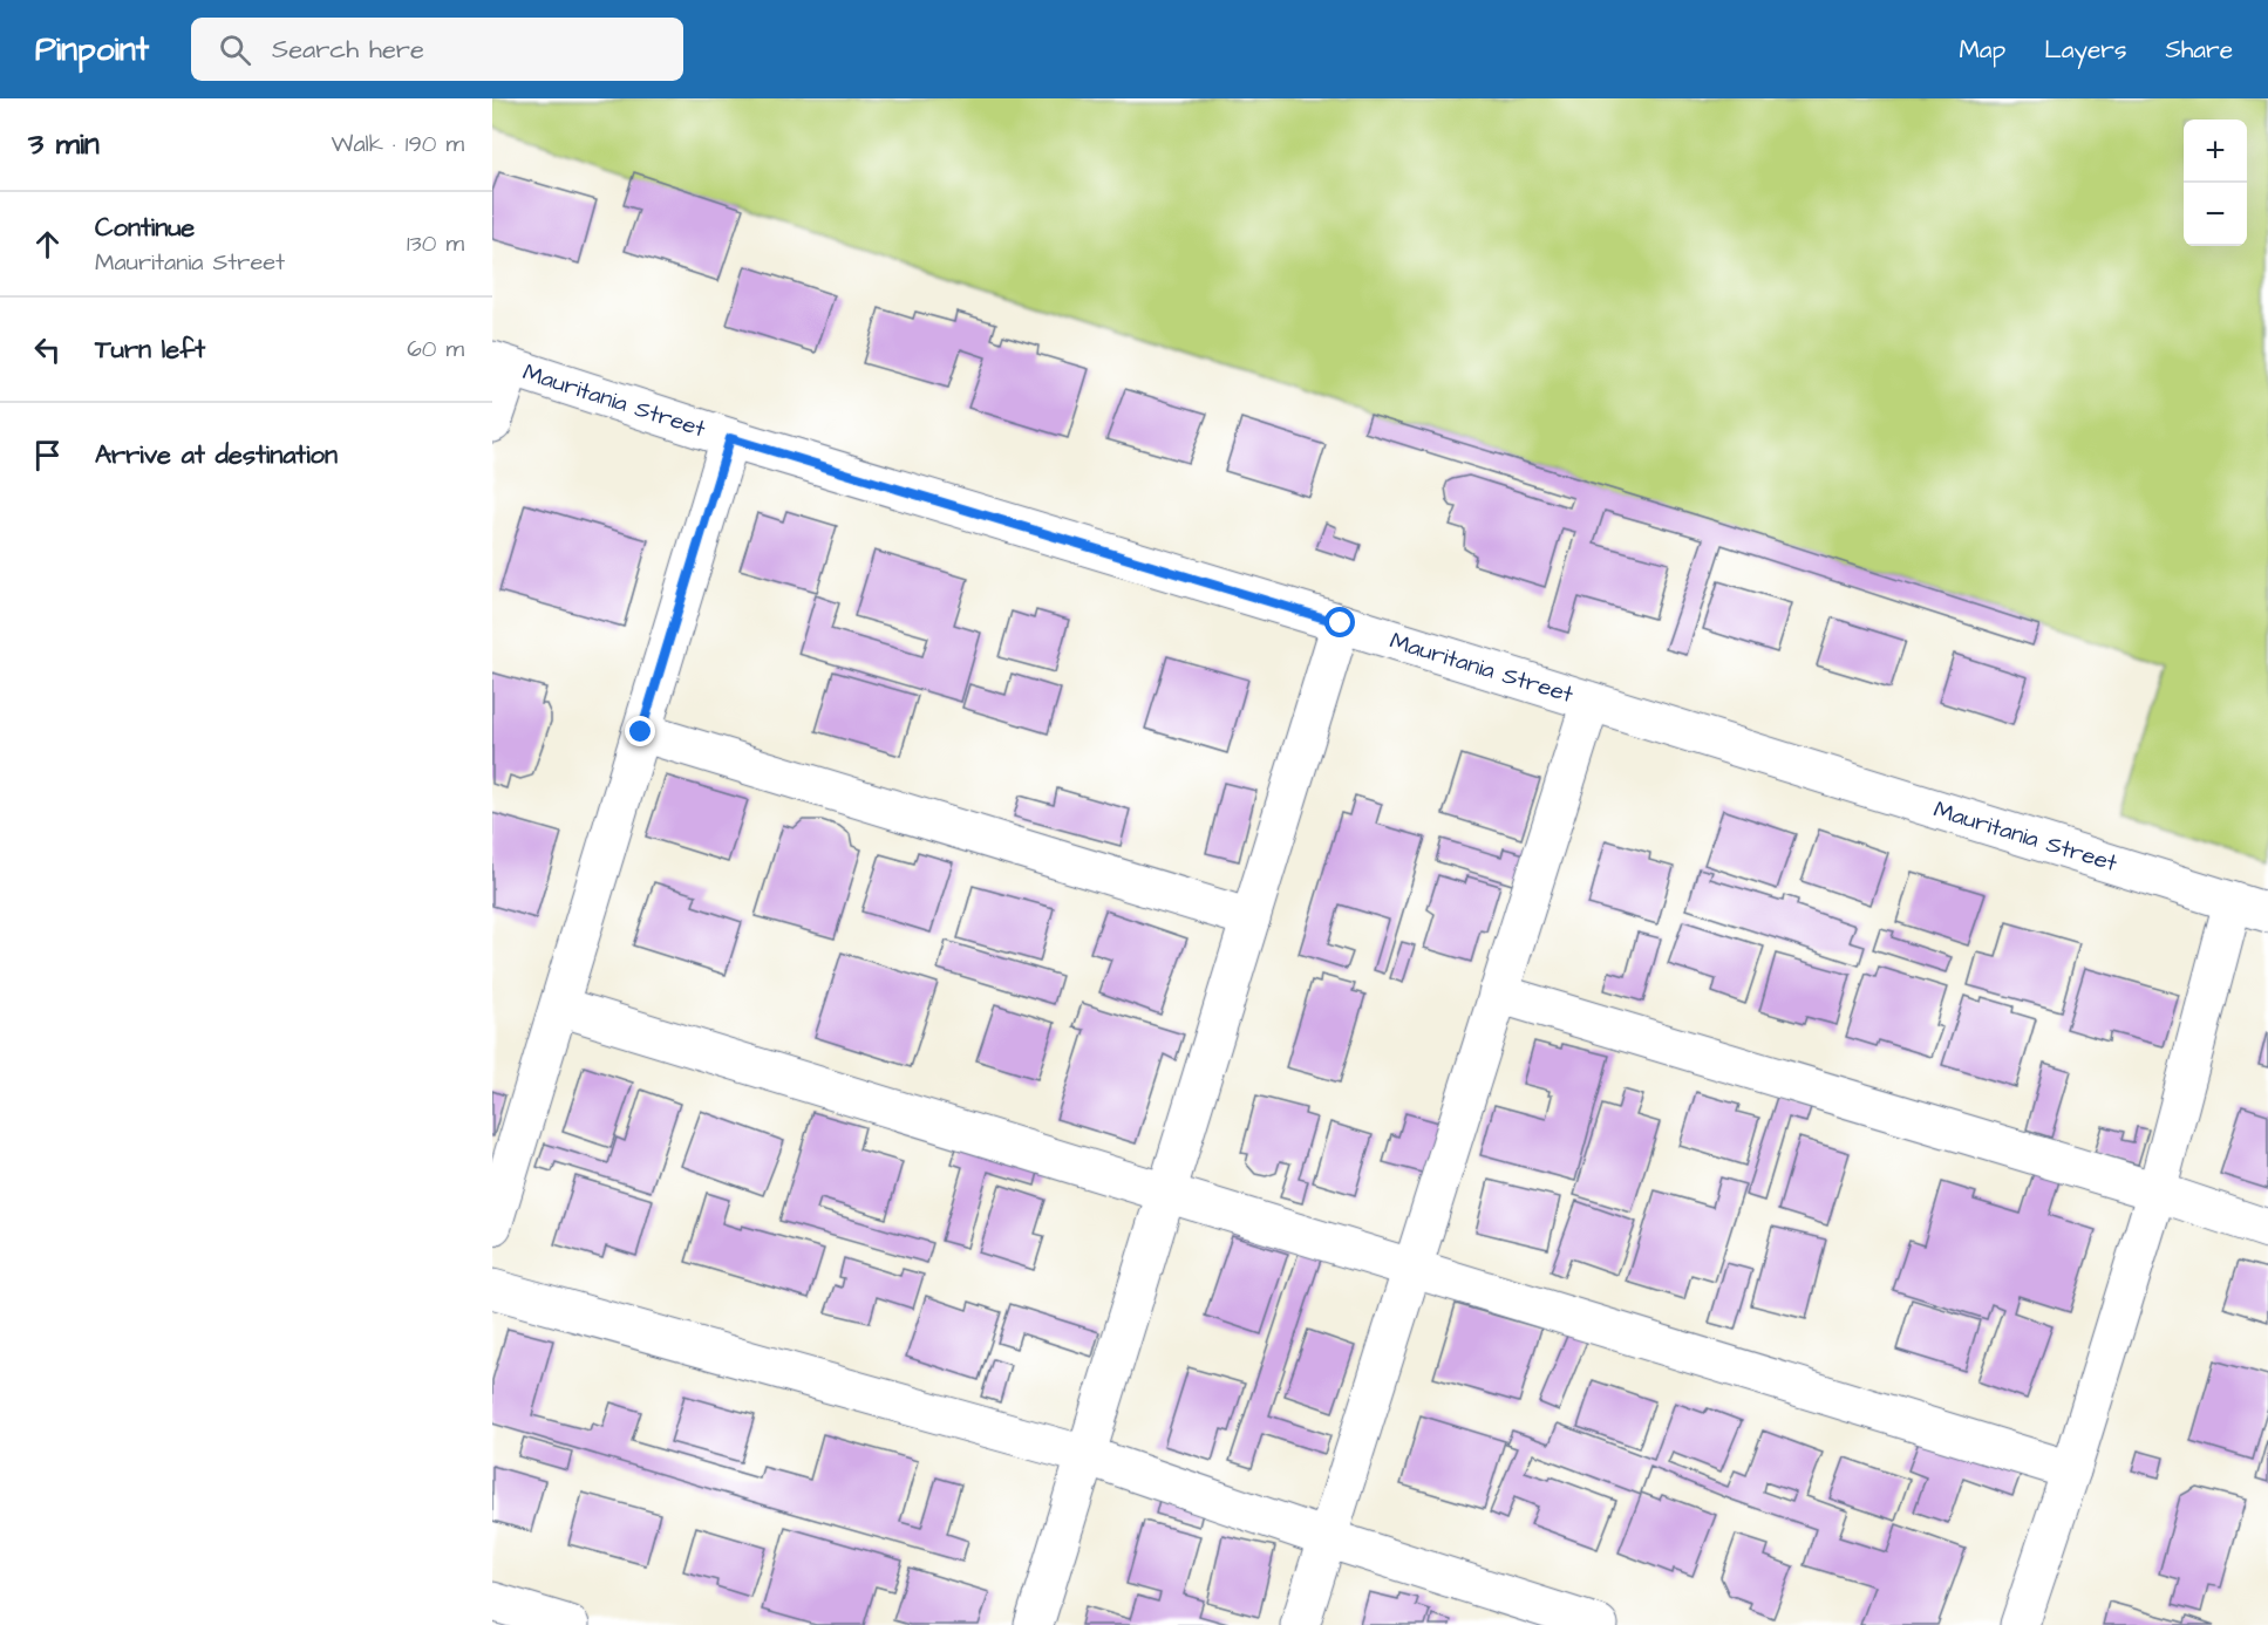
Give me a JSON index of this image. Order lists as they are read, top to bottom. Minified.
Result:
{"streets":{"street":["Mauritania Street"]},"page":{"header":"Pinpoint","search":"Search here","nav":["Map","Layers","Share"],"heading":["3 min","Walk · 190 m"],"map_buttons":["+","−"],"list":[["Continue","Mauritania Street","130 m"],["Turn left","60 m"],"Arrive at destination"]}}
